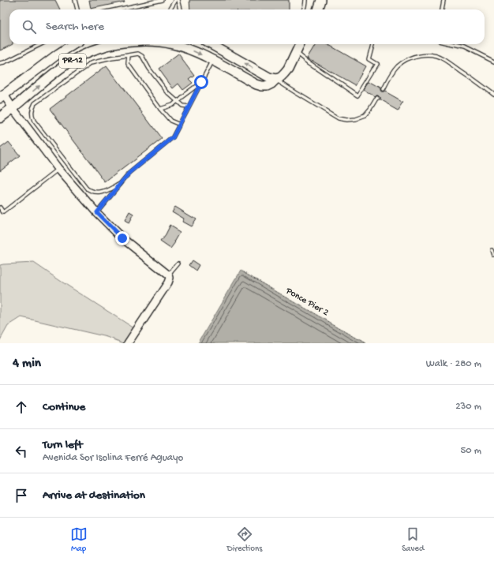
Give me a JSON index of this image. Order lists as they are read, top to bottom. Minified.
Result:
{"streets":{"highway":["PR-12"],"path":["Ponce Pier 2"]},"page":{"search":"Search here","heading":["4 min","Walk · 280 m"],"list":[["Continue","230 m"],["Turn left","Avenida Sor Isolina Ferré Aguayo","50 m"],"Arrive at destination"],"nav":["Map","Directions","Saved"]}}
